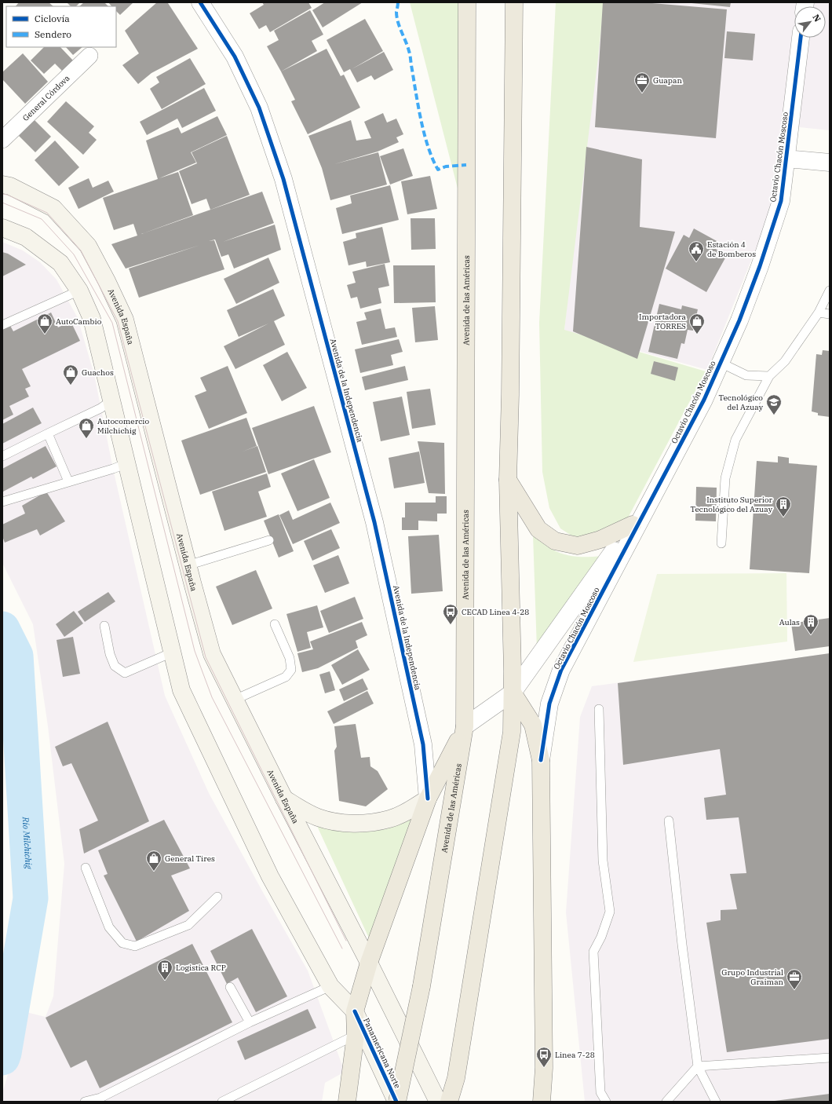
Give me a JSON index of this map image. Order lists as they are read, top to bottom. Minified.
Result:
{"streets":{"main road":["Avenida de las Américas","Avenida España","Panamericana Norte"],"street":["General Córdova","Octavio Chacón Moscoso","Avenida de la Independencia"]},"crossings":[["Octavio Chacón Moscoso","Avenida de las Américas"],["Avenida de las Américas","Panamericana Norte"]],"water":["Río Milchichig"],"places":{"office":["Guapan","Grupo Industrial Graiman"],"public building":["Estación 4 de Bomberos"],"shop":["AutoCambio","Importadora TORRES","Guachos","Autocomercio Milchichig","General Tires"],"school or university":["Tecnológico del Azuay"],"building":["Instituto Superior Tecnológico del Azuay","Aulas","Logistica RCP"],"bus stop":["CECAD Linea 4-28","Linea 7-28"]},"legend":["Ciclovía","Sendero"],"north":"top right"}
